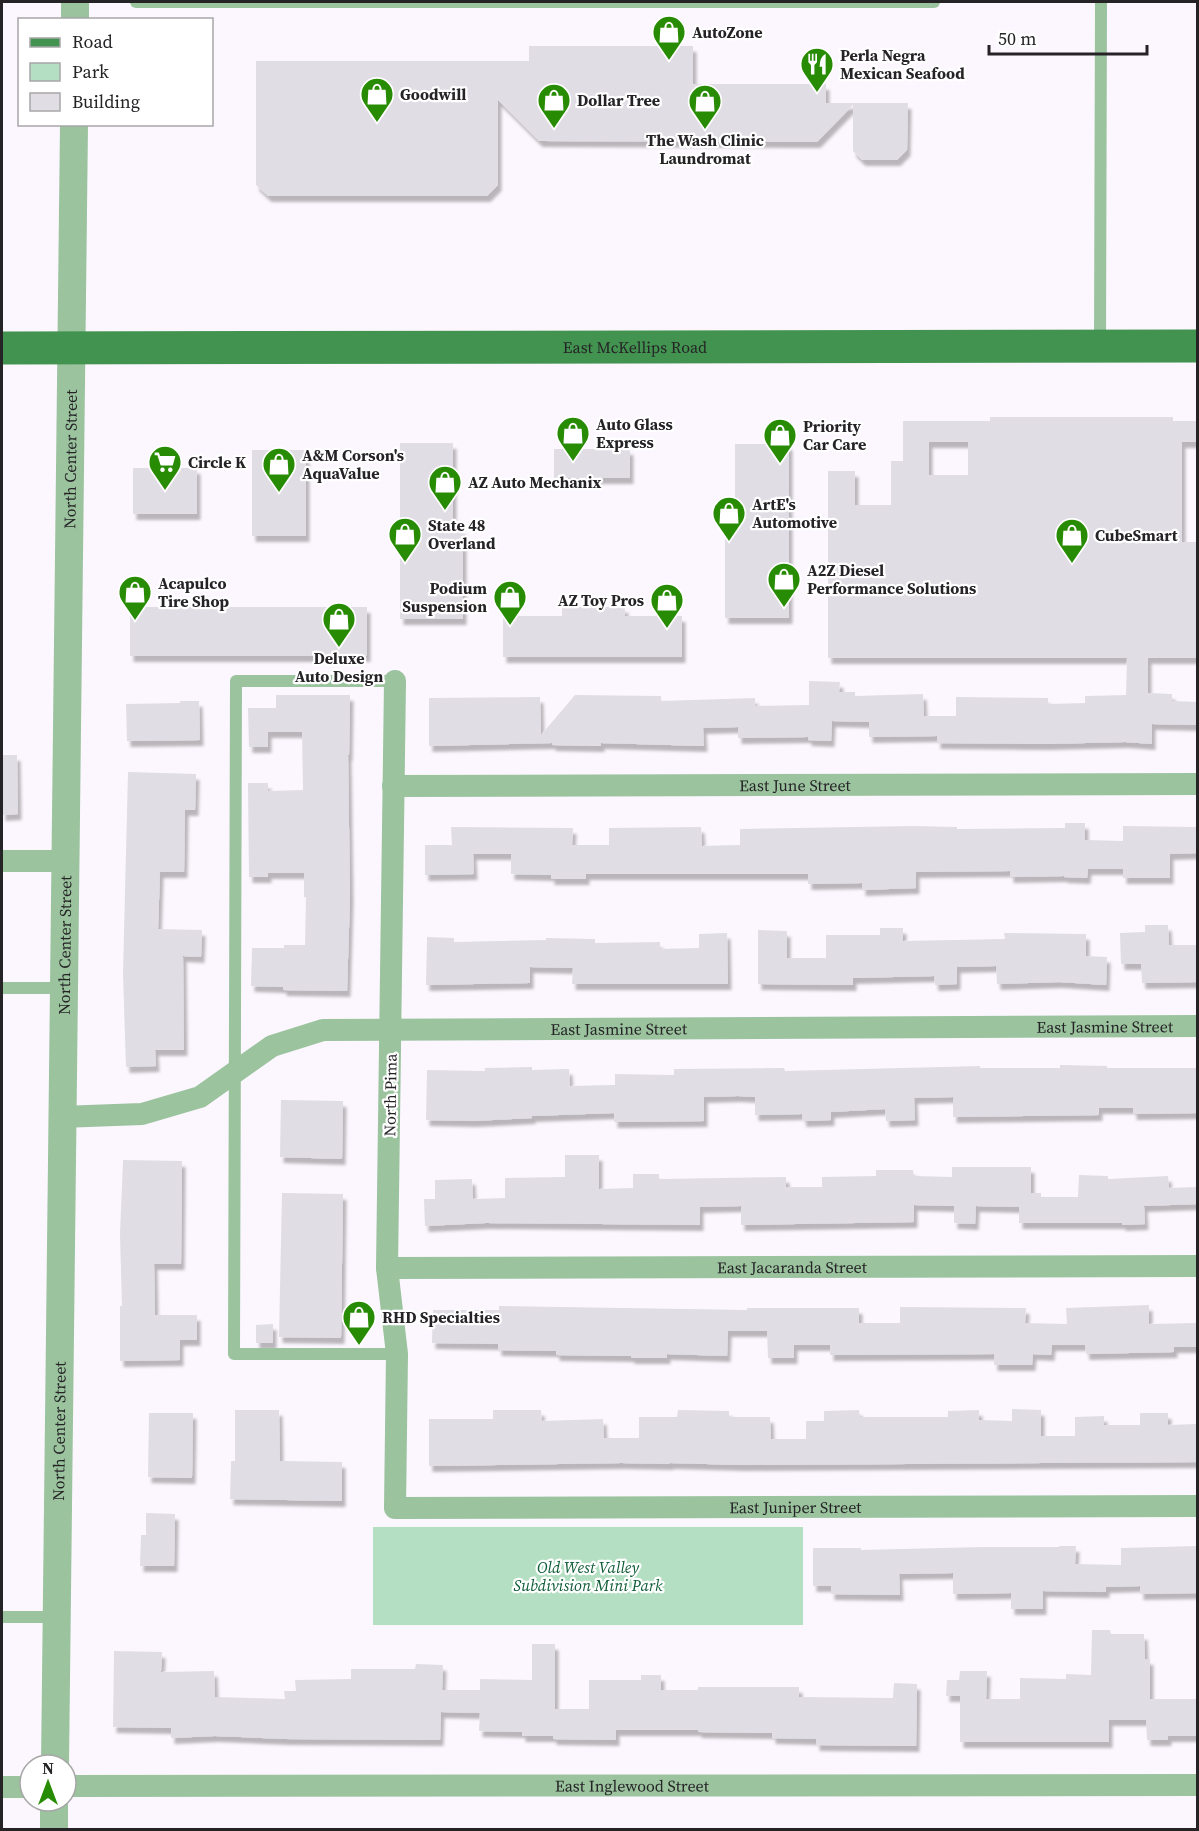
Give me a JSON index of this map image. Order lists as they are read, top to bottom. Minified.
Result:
{"streets":{"main road":["East McKellips Road"],"street":["North Center Street","East June Street","East Jasmine Street","North Pima","East Jacaranda Street","East Juniper Street","East Inglewood Street"]},"crossings":[["East McKellips Road","North Center Street"],["North Center Street","East Jasmine Street"],["East June Street","North Pima"],["East Jasmine Street","North Pima"],["North Pima","East Jacaranda Street"],["North Pima","East Juniper Street"]],"parks":["Old West Valley Subdivision Mini Park"],"places":{"shop":["AutoZone","Goodwill","Dollar Tree","The Wash Clinic Laundromat","Auto Glass Express","Priority Car Care","A&M Corson's AquaValue","AZ Auto Mechanix","ArtE's Automotive","State 48 Overland","CubeSmart","A2Z Diesel Performance Solutions","Acapulco Tire Shop","Podium Suspension","AZ Toy Pros","Deluxe Auto Design","RHD Specialties"],"restaurant":["Perla Negra Mexican Seafood"],"supermarket":["Circle K"]},"legend":["Road","Park","Building"],"scale_bar":"50 m","north":"top"}
